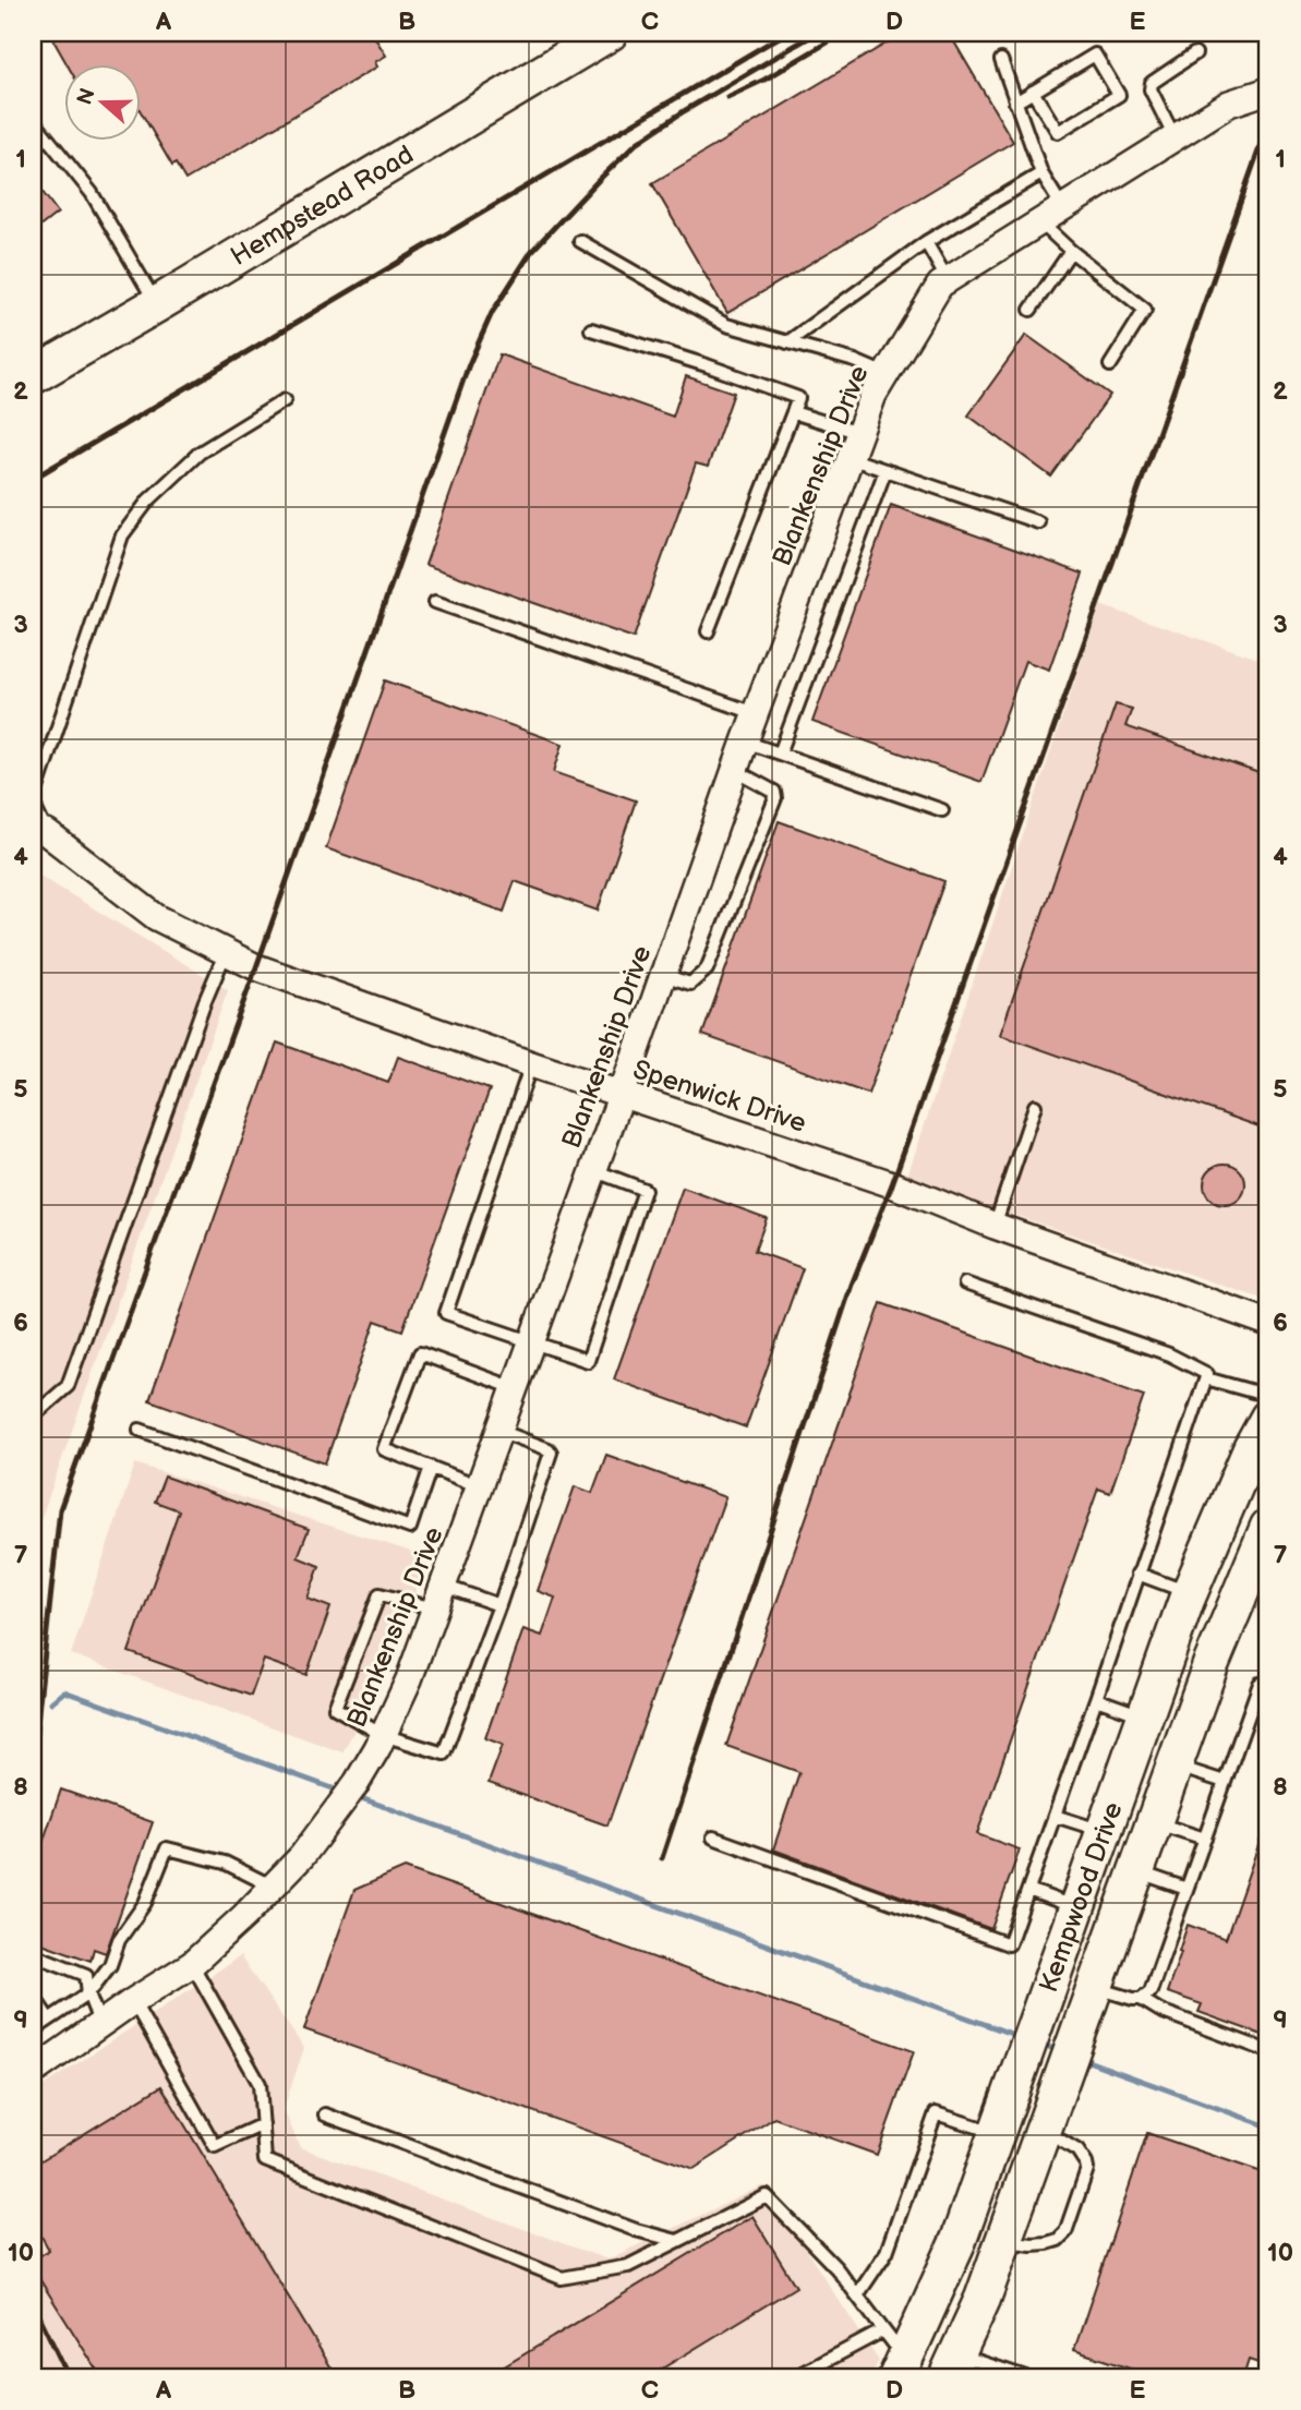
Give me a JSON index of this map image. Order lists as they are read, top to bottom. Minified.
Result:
{"streets":{"main road":["Hempstead Road","Kempwood Drive"],"street":["Blankenship Drive","Spenwick Drive"]},"crossings":[["Blankenship Drive","Spenwick Drive"]],"north":"left","grid":{"columns":["A","B","C","D","E"],"rows":["1","2","3","4","5","6","7","8","9","10"]}}
